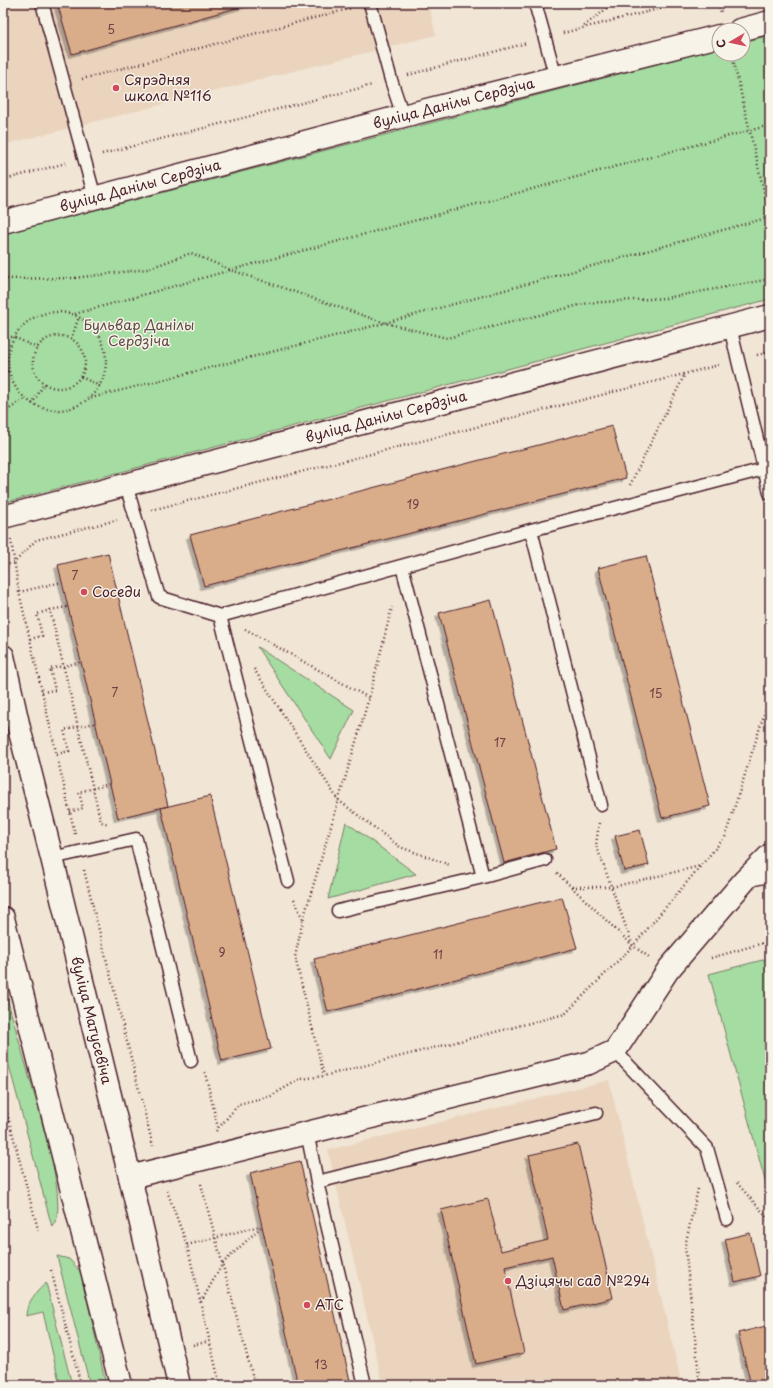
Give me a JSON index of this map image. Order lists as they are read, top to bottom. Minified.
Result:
{"streets":{"street":["вуліца Данілы Сердзіча","вуліца Матусевіча"]},"parks":["Бульвар Данілы Сердзіча"],"places":["Сярэдняя школа №116","Соседи","Дзіцячы сад №294","АТС"],"house_numbers":["5","19","7","7","15","17","9","11","13"],"north":"left"}
